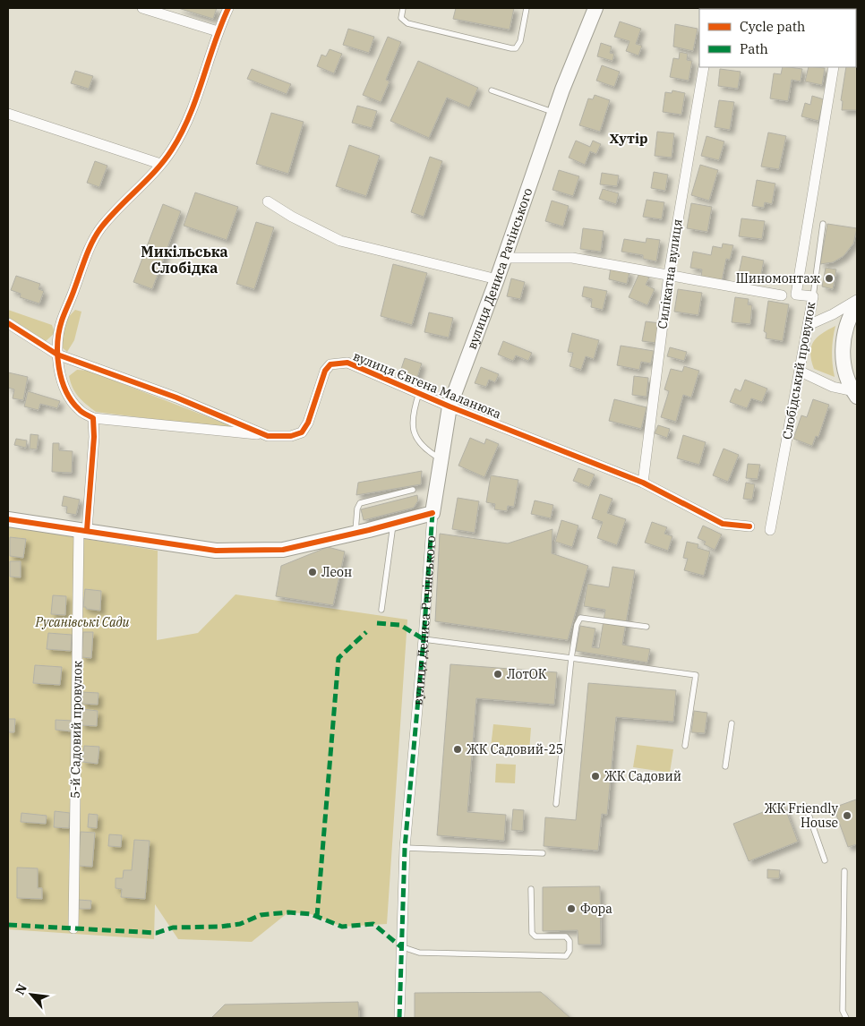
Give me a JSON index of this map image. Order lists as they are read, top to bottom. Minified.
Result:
{"streets":{"main road":["вулиця Дениса Рачінського"],"street":["Силікатна вулиця","Слобідський провулок","вулиця Євгена Маланюка","5-й Садовий провулок"]},"crossings":[["вулиця Дениса Рачінського","вулиця Євгена Маланюка"],["Силікатна вулиця","вулиця Євгена Маланюка"]],"districts":["Хутір","Микільська Слобідка"],"parks":["Русанівські Сади"],"places":["Шиномонтаж","Леон","ЛотОК","ЖК Садовий-25","ЖК Садовий","ЖК Friendly House","Фора"],"legend":["Cycle path","Path"],"north":"top left"}
